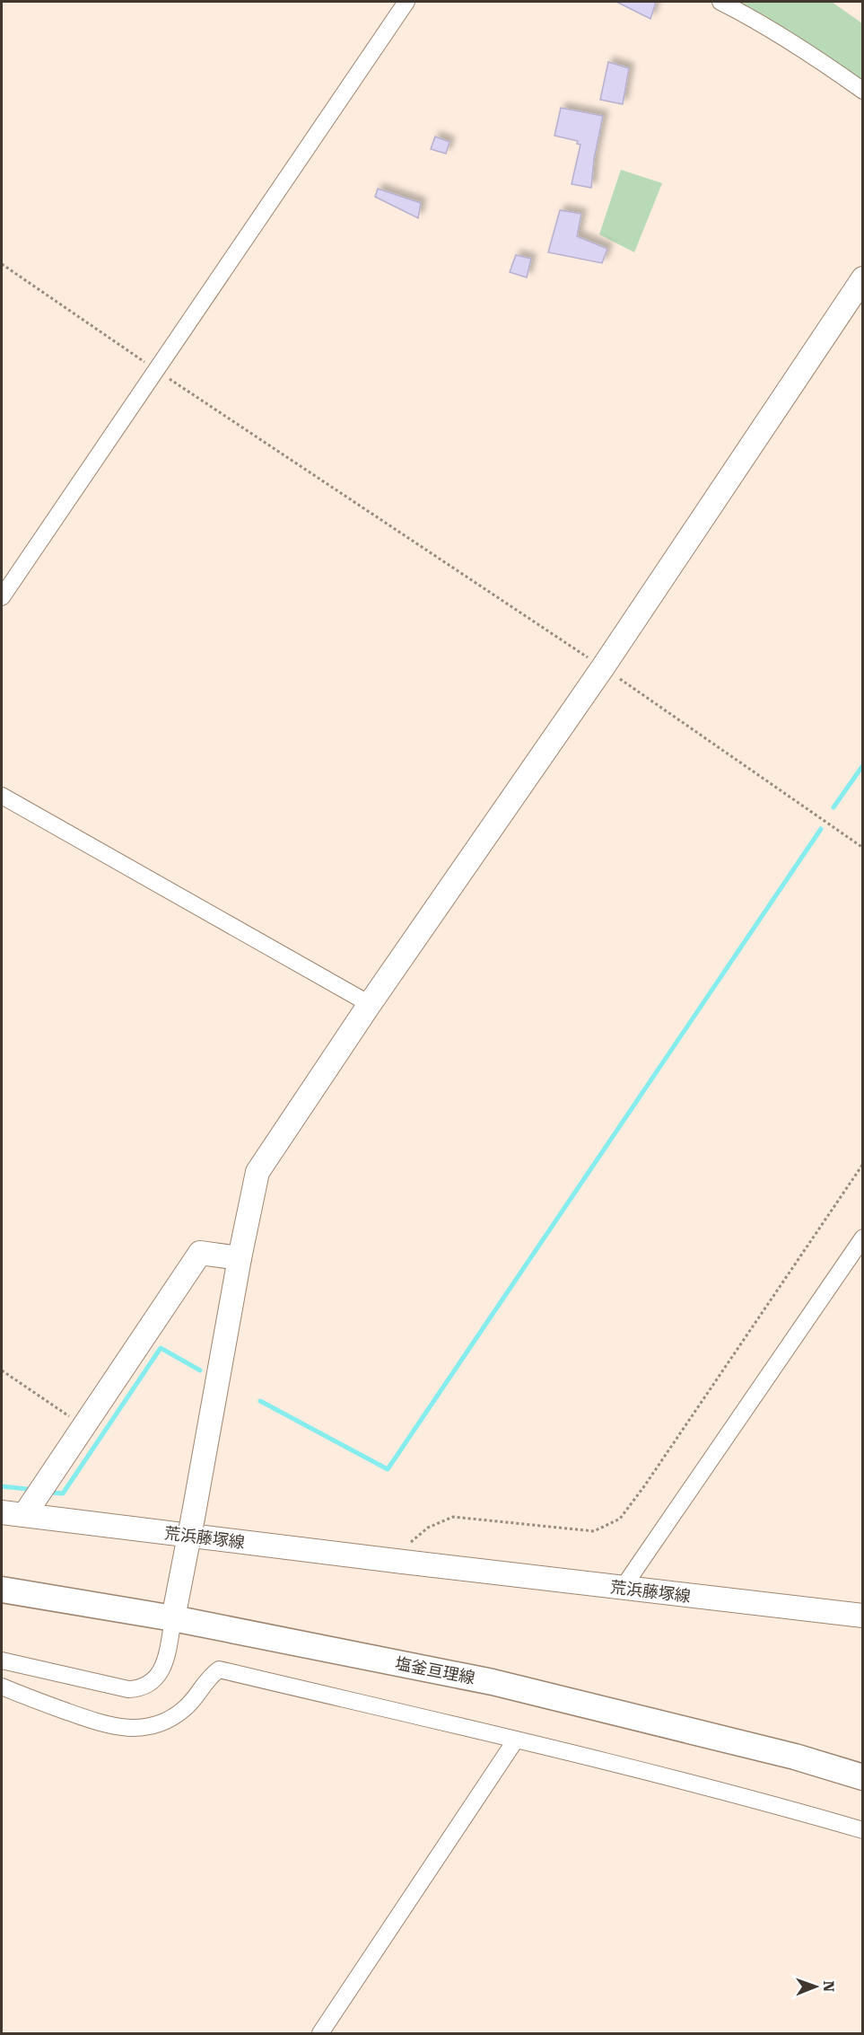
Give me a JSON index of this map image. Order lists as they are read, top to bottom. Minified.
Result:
{"streets":{"main road":["塩釜亘理線"],"street":["荒浜藤塚線"]},"north":"right"}
